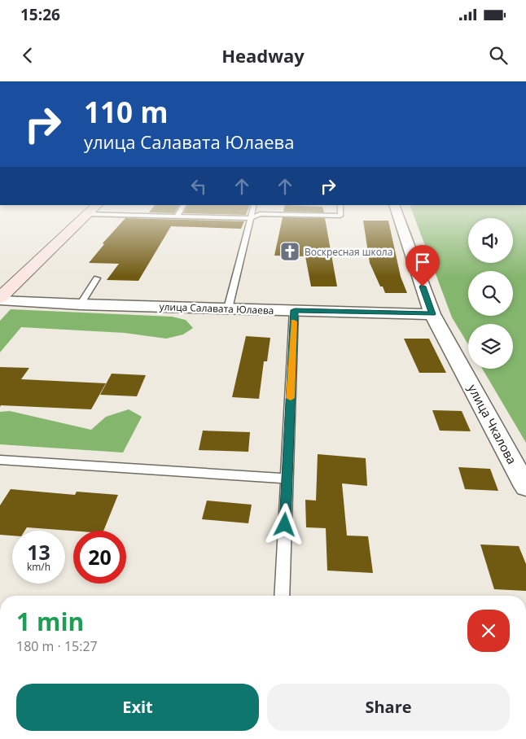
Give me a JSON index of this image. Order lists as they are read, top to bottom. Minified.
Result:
{"streets":{"street":["улица Салавата Юлаева","улица Чкалова"]},"crossings":[["улица Салавата Юлаева","улица Чкалова"]],"places":{"church":["Воскресная школа"]},"page":{"status":"15:26","header":"Headway","turn":["110 m","улица Салавата Юлаева"],"speed":"13 km/h","limit":"20","heading":["1 min","180 m · 15:27"],"buttons":["Exit","Share"]}}
